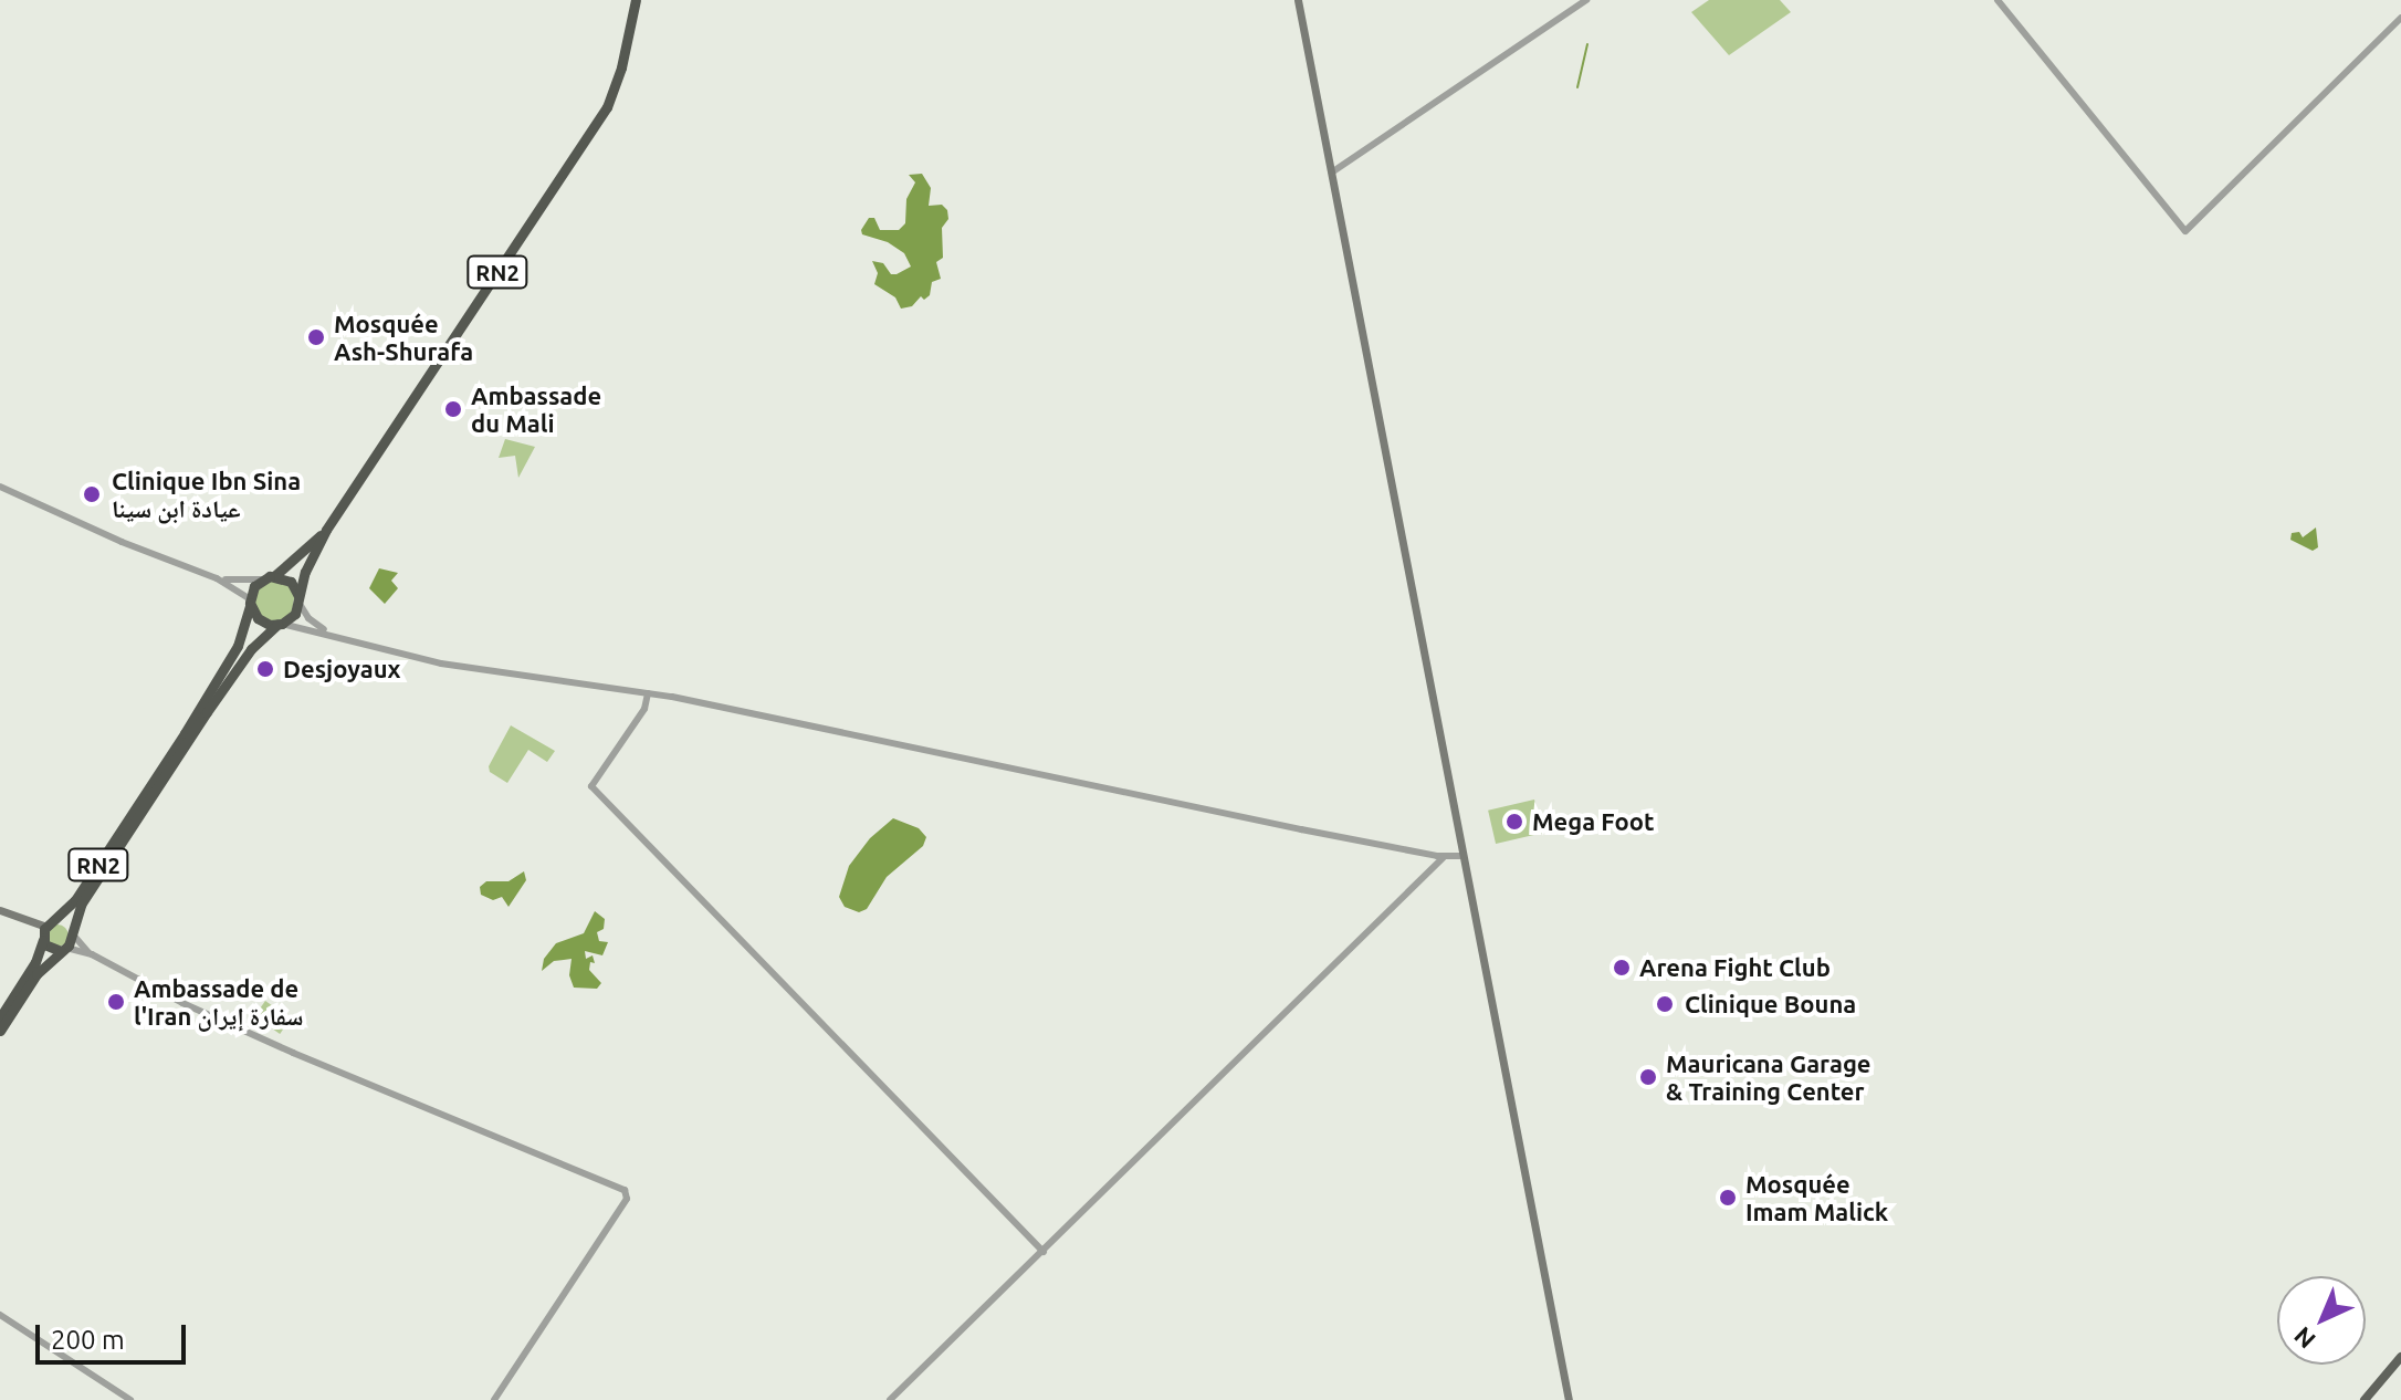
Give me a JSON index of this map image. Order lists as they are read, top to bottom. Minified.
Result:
{"streets":{"highway":["RN2"]},"places":["Mosquée Ash-Shurafa","Ambassade du Mali","Clinique Ibn Sina عيادة ابن سينا","Desjoyaux","Mega Foot","Arena Fight Club","Ambassade de l'Iran سفارة إيران","Clinique Bouna","Mauricana Garage & Training Center","Mosquée Imam Malick"],"scale_bar":"200 m","north":"bottom left"}
